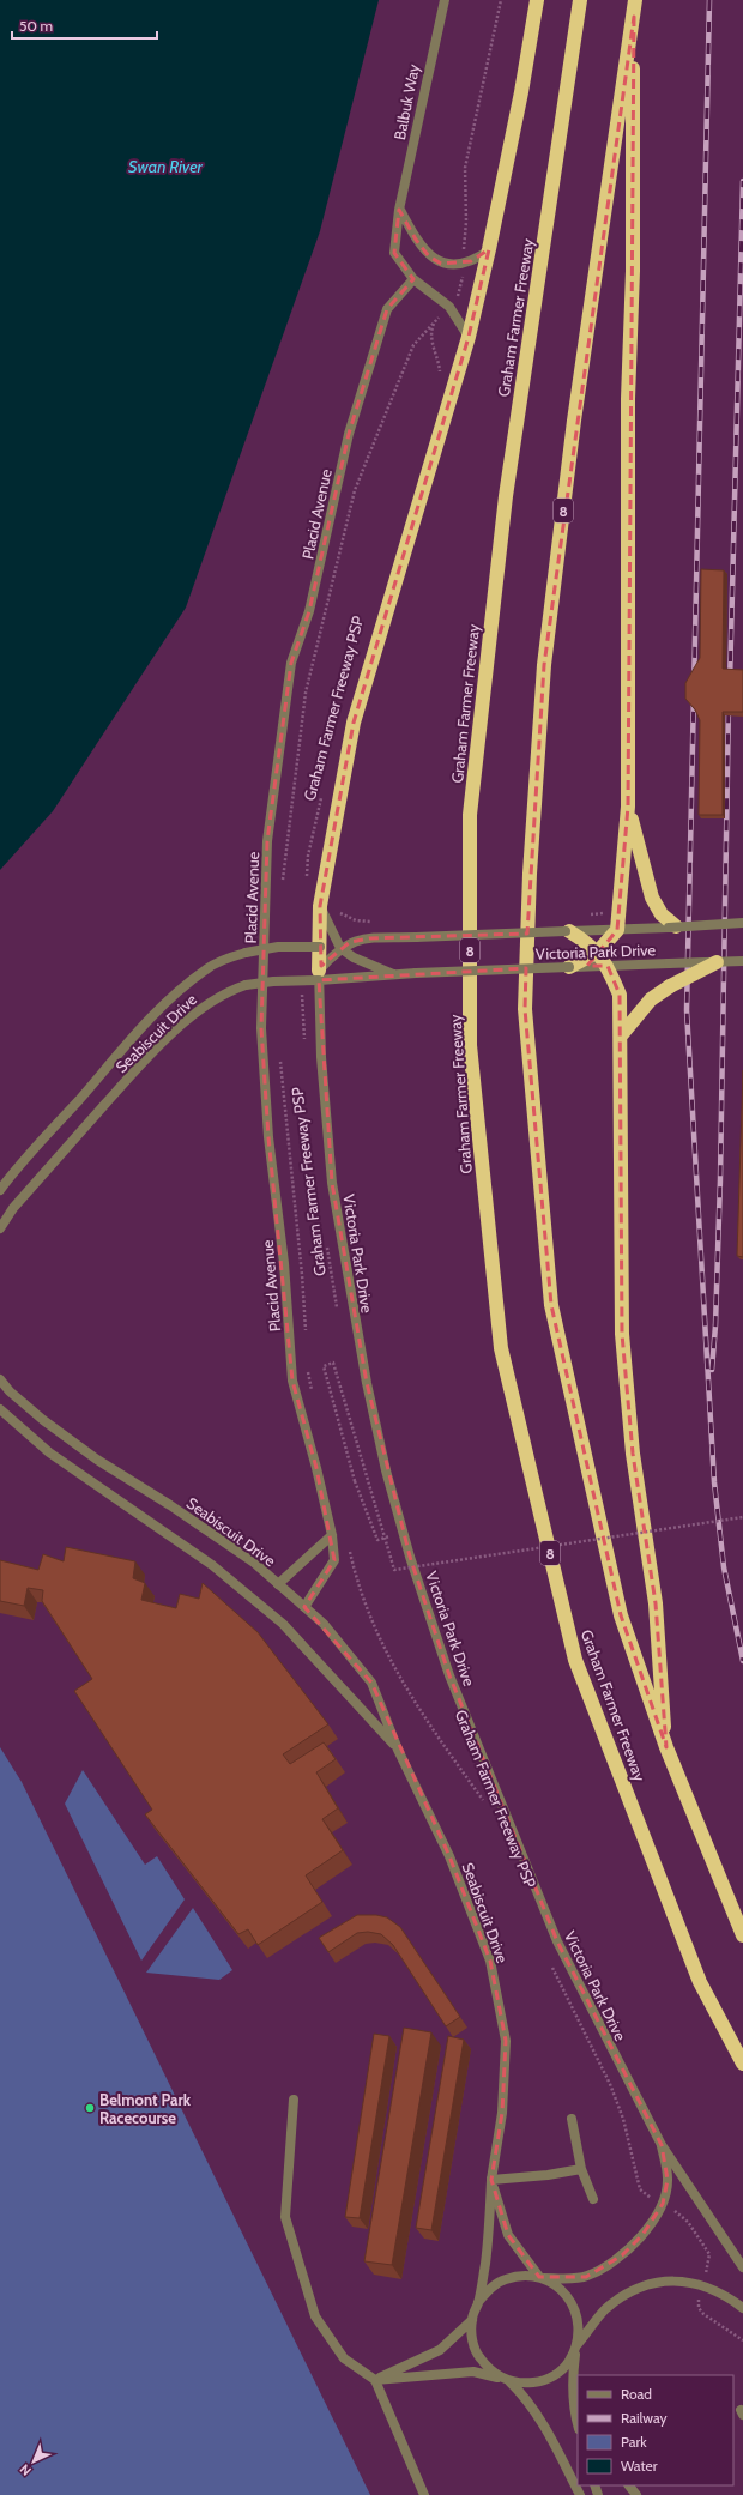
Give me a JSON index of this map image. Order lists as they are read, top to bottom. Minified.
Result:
{"streets":{"highway":["Graham Farmer Freeway","8"],"street":["Balbuk Way","Placid Avenue","Victoria Park Drive","Seabiscuit Drive"],"path":["Graham Farmer Freeway PSP"]},"crossings":[["Balbuk Way","Placid Avenue"],["Placid Avenue","Seabiscuit Drive"],["Victoria Park Drive","Seabiscuit Drive"]],"water":["Swan River"],"places":["Belmont Park Racecourse"],"legend":["Road","Railway","Park","Water"],"scale_bar":"50 m","north":"bottom left"}
